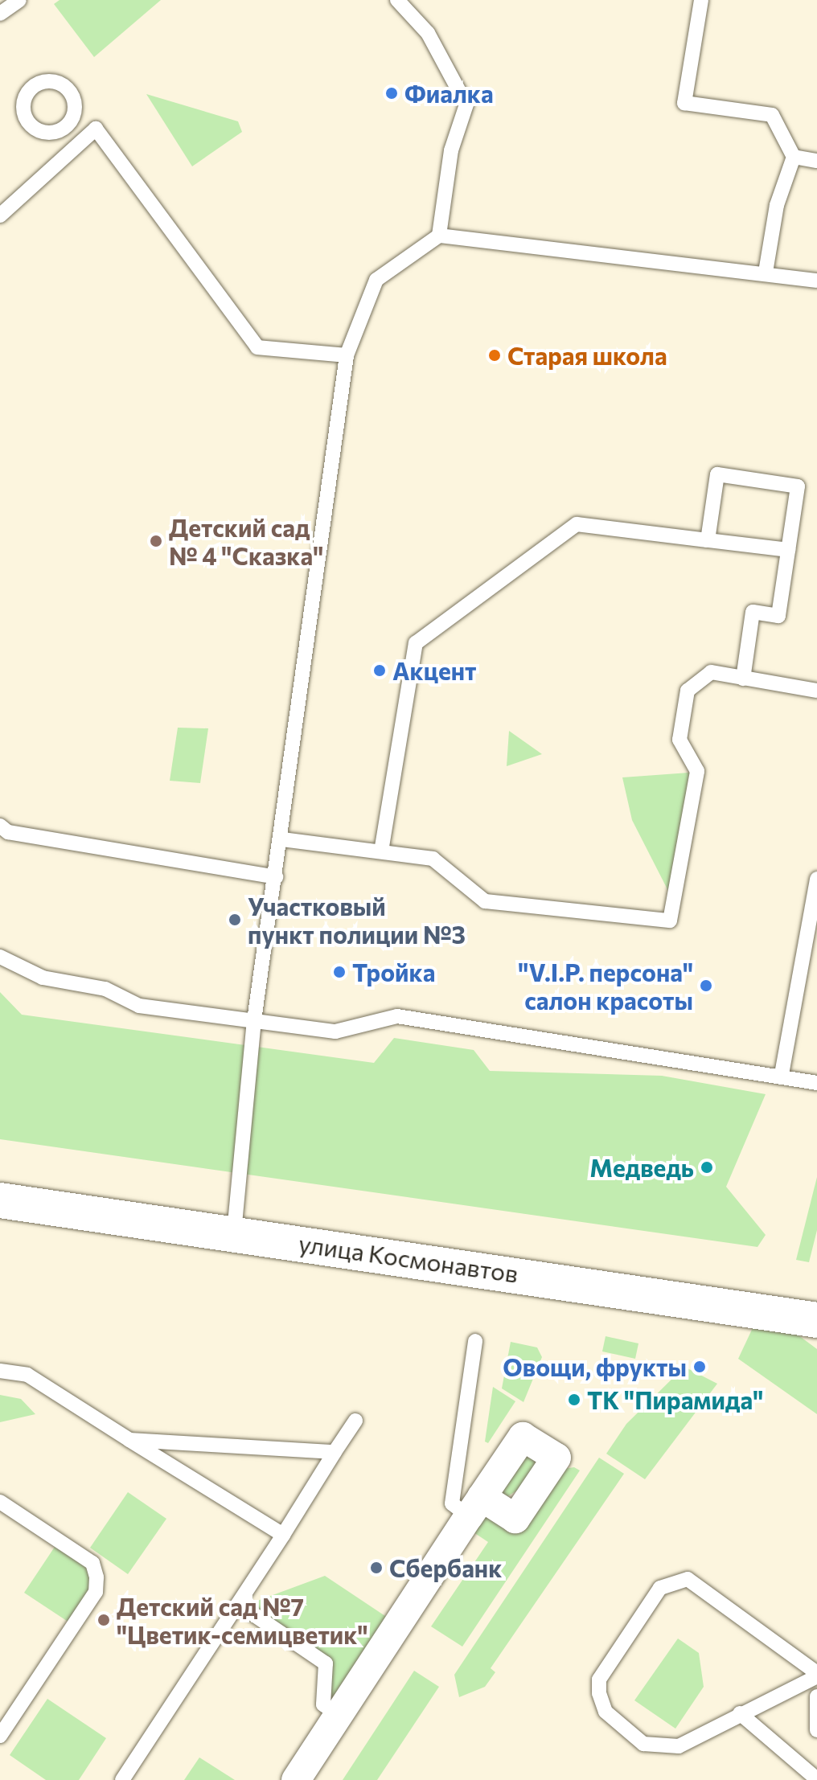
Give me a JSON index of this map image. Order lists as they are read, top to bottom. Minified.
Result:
{"streets":{"street":["улица Космонавтов"]},"places":["Фиалка","Старая школа","Детский сад № 4 \"Сказка\"","Акцент","Участковый пункт полиции №3","Тройка","\"V.I.P. персона\" cалон красоты","Медведь","Овощи, фрукты","ТК \"Пирамида\"","Сбербанк","Детский сад №7 \"Цветик-семицветик\""]}
